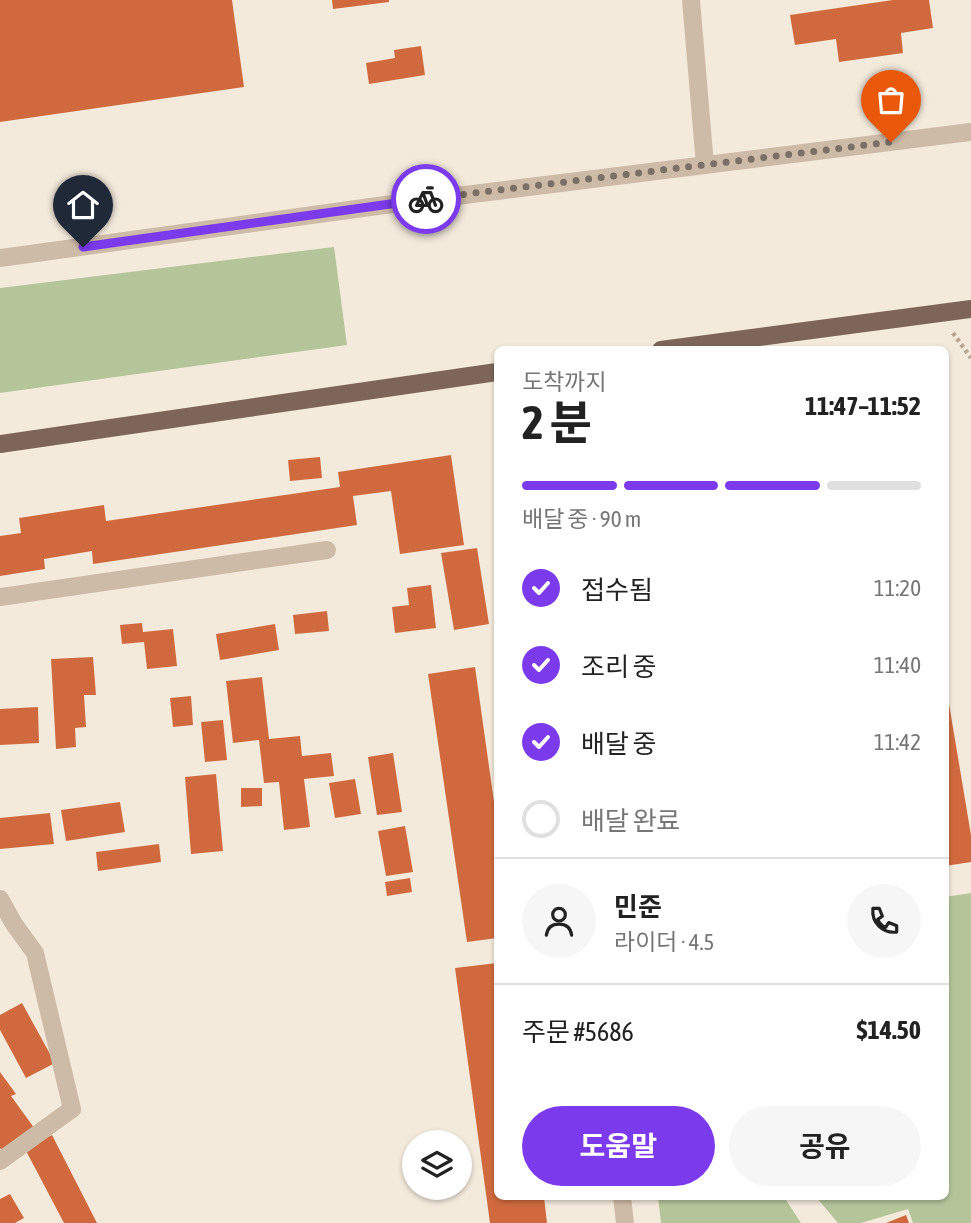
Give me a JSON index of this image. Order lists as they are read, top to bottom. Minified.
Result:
{"page":{"heading":["2 분","도착까지","11:47–11:52"],"panel":["민준","라이더 · 4.5","주문 #5686","$14.50"],"bar":"배달 중 · 90 m","list":[["접수됨","11:20"],["조리 중","11:40"],["배달 중","11:42"],"배달 완료"],"buttons":["도움말","공유"]}}
